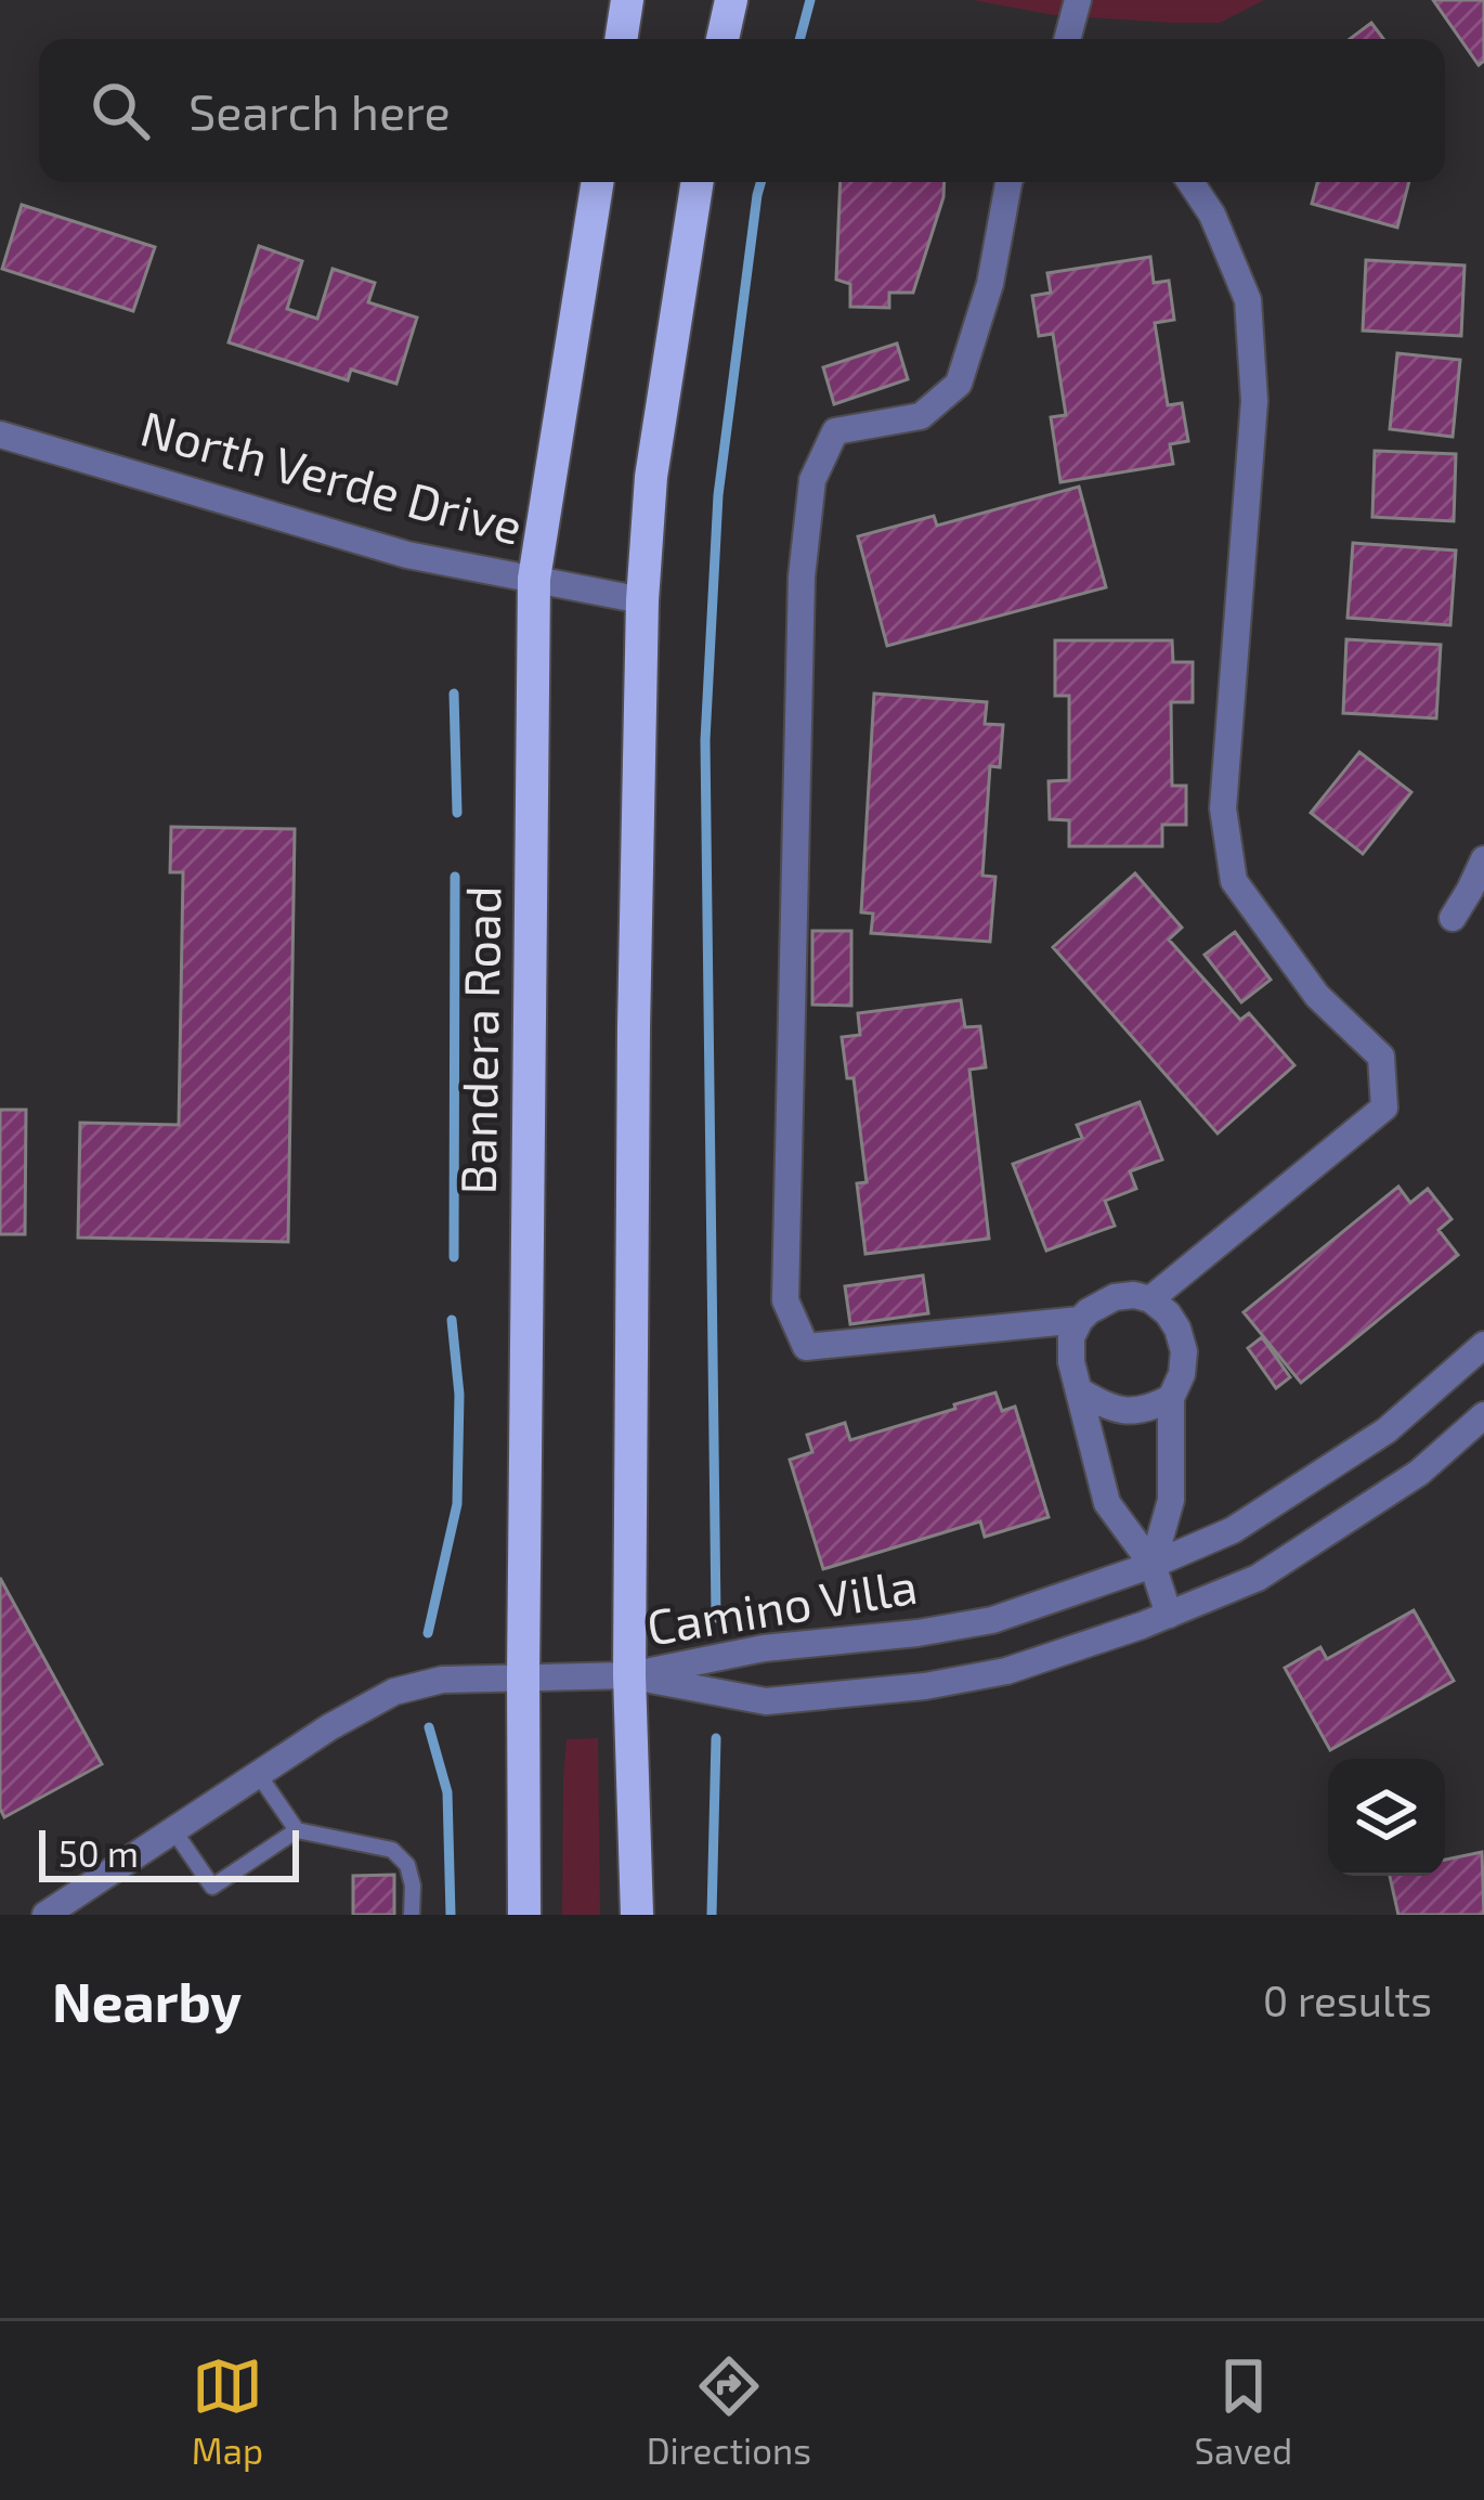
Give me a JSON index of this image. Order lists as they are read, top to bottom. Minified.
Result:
{"streets":{"main road":["Bandera Road"],"street":["North Verde Drive","Camino Villa"]},"crossings":[["North Verde Drive","Bandera Road"]],"scale_bar":"50 m","page":{"search":"Search here","scale":"50 m","heading":["Nearby","0 results"],"nav":["Map","Directions","Saved"]}}
